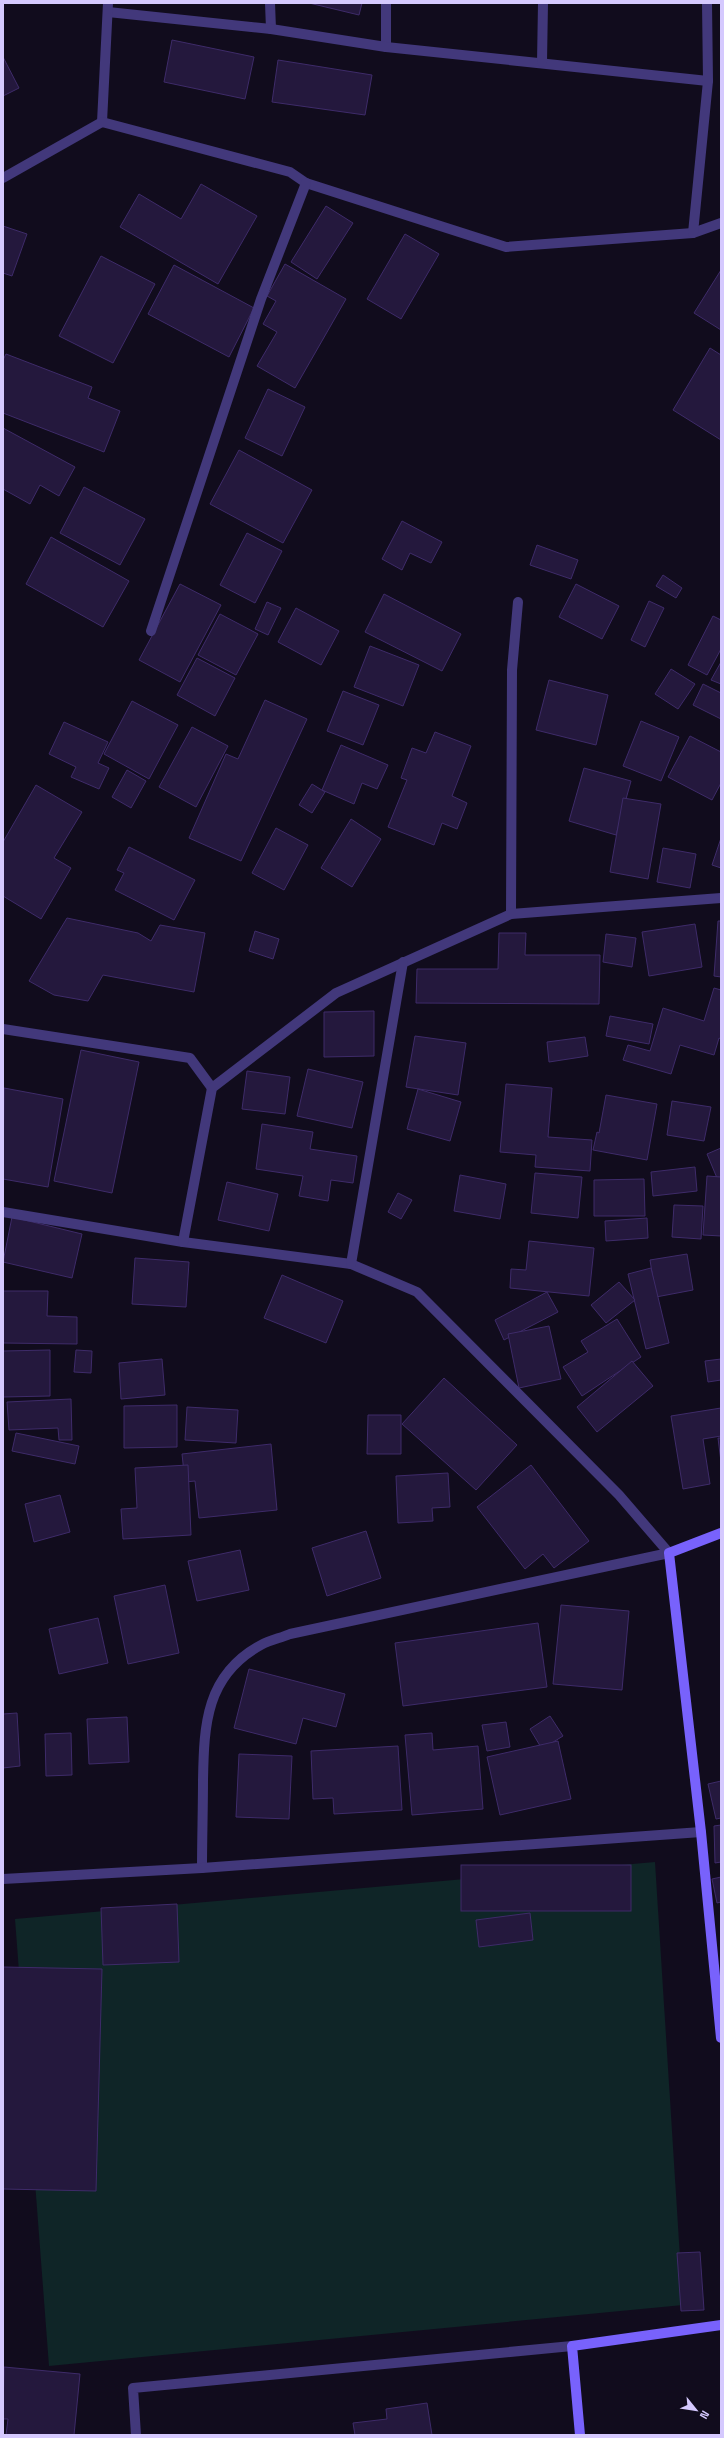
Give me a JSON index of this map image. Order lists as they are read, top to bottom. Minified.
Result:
{"north":"bottom right"}
